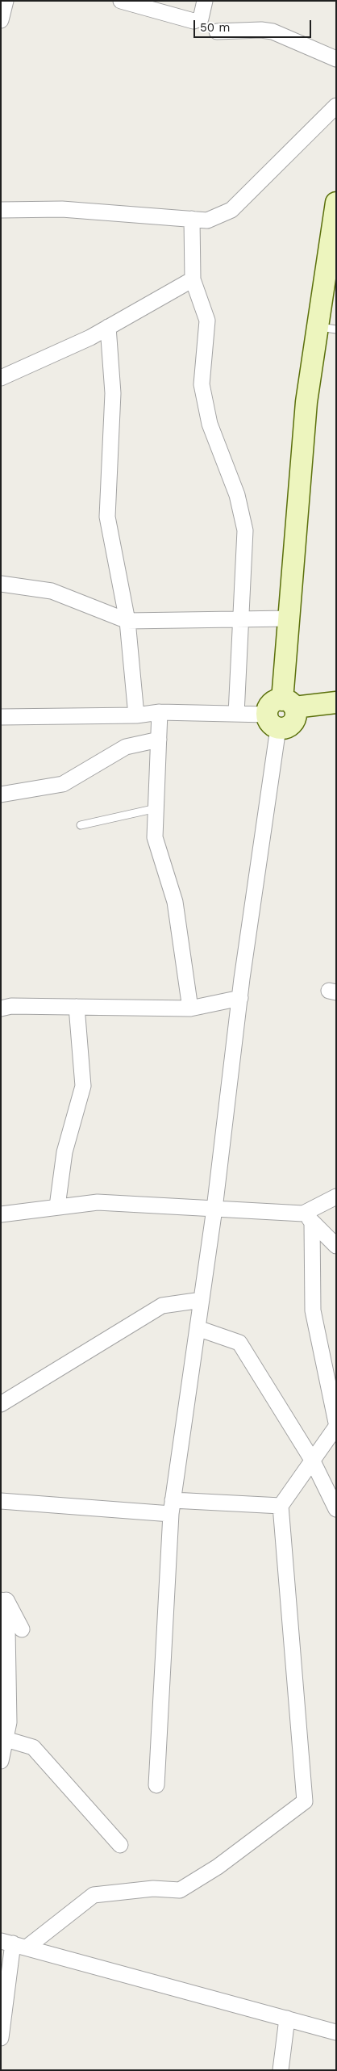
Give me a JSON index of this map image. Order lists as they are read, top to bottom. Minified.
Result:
{"scale_bar":"50 m"}
